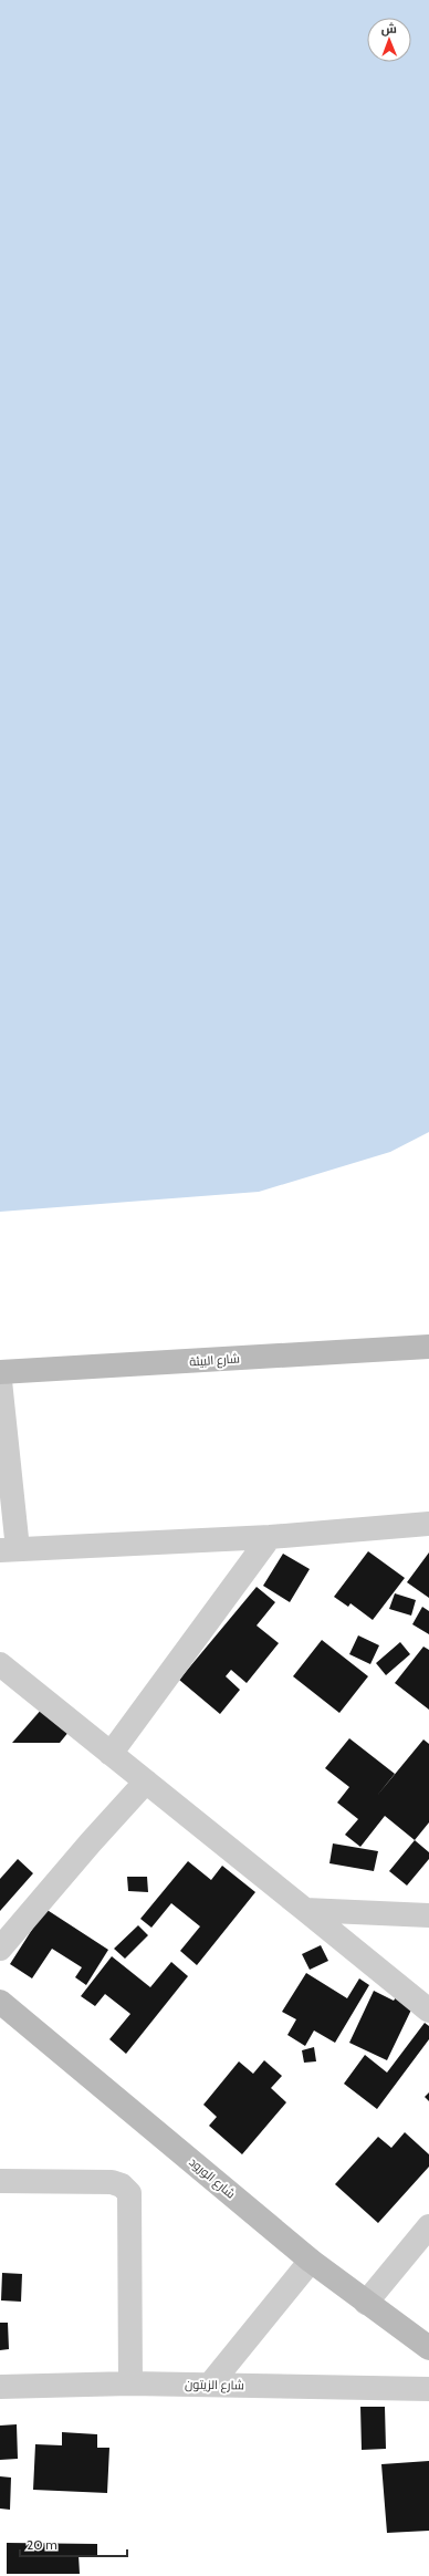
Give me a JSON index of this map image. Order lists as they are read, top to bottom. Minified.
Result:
{"streets":{"street":["شارع البيئة","شارع الورود","شارع الزيتون"]},"scale_bar":"20 m","north":"top"}
